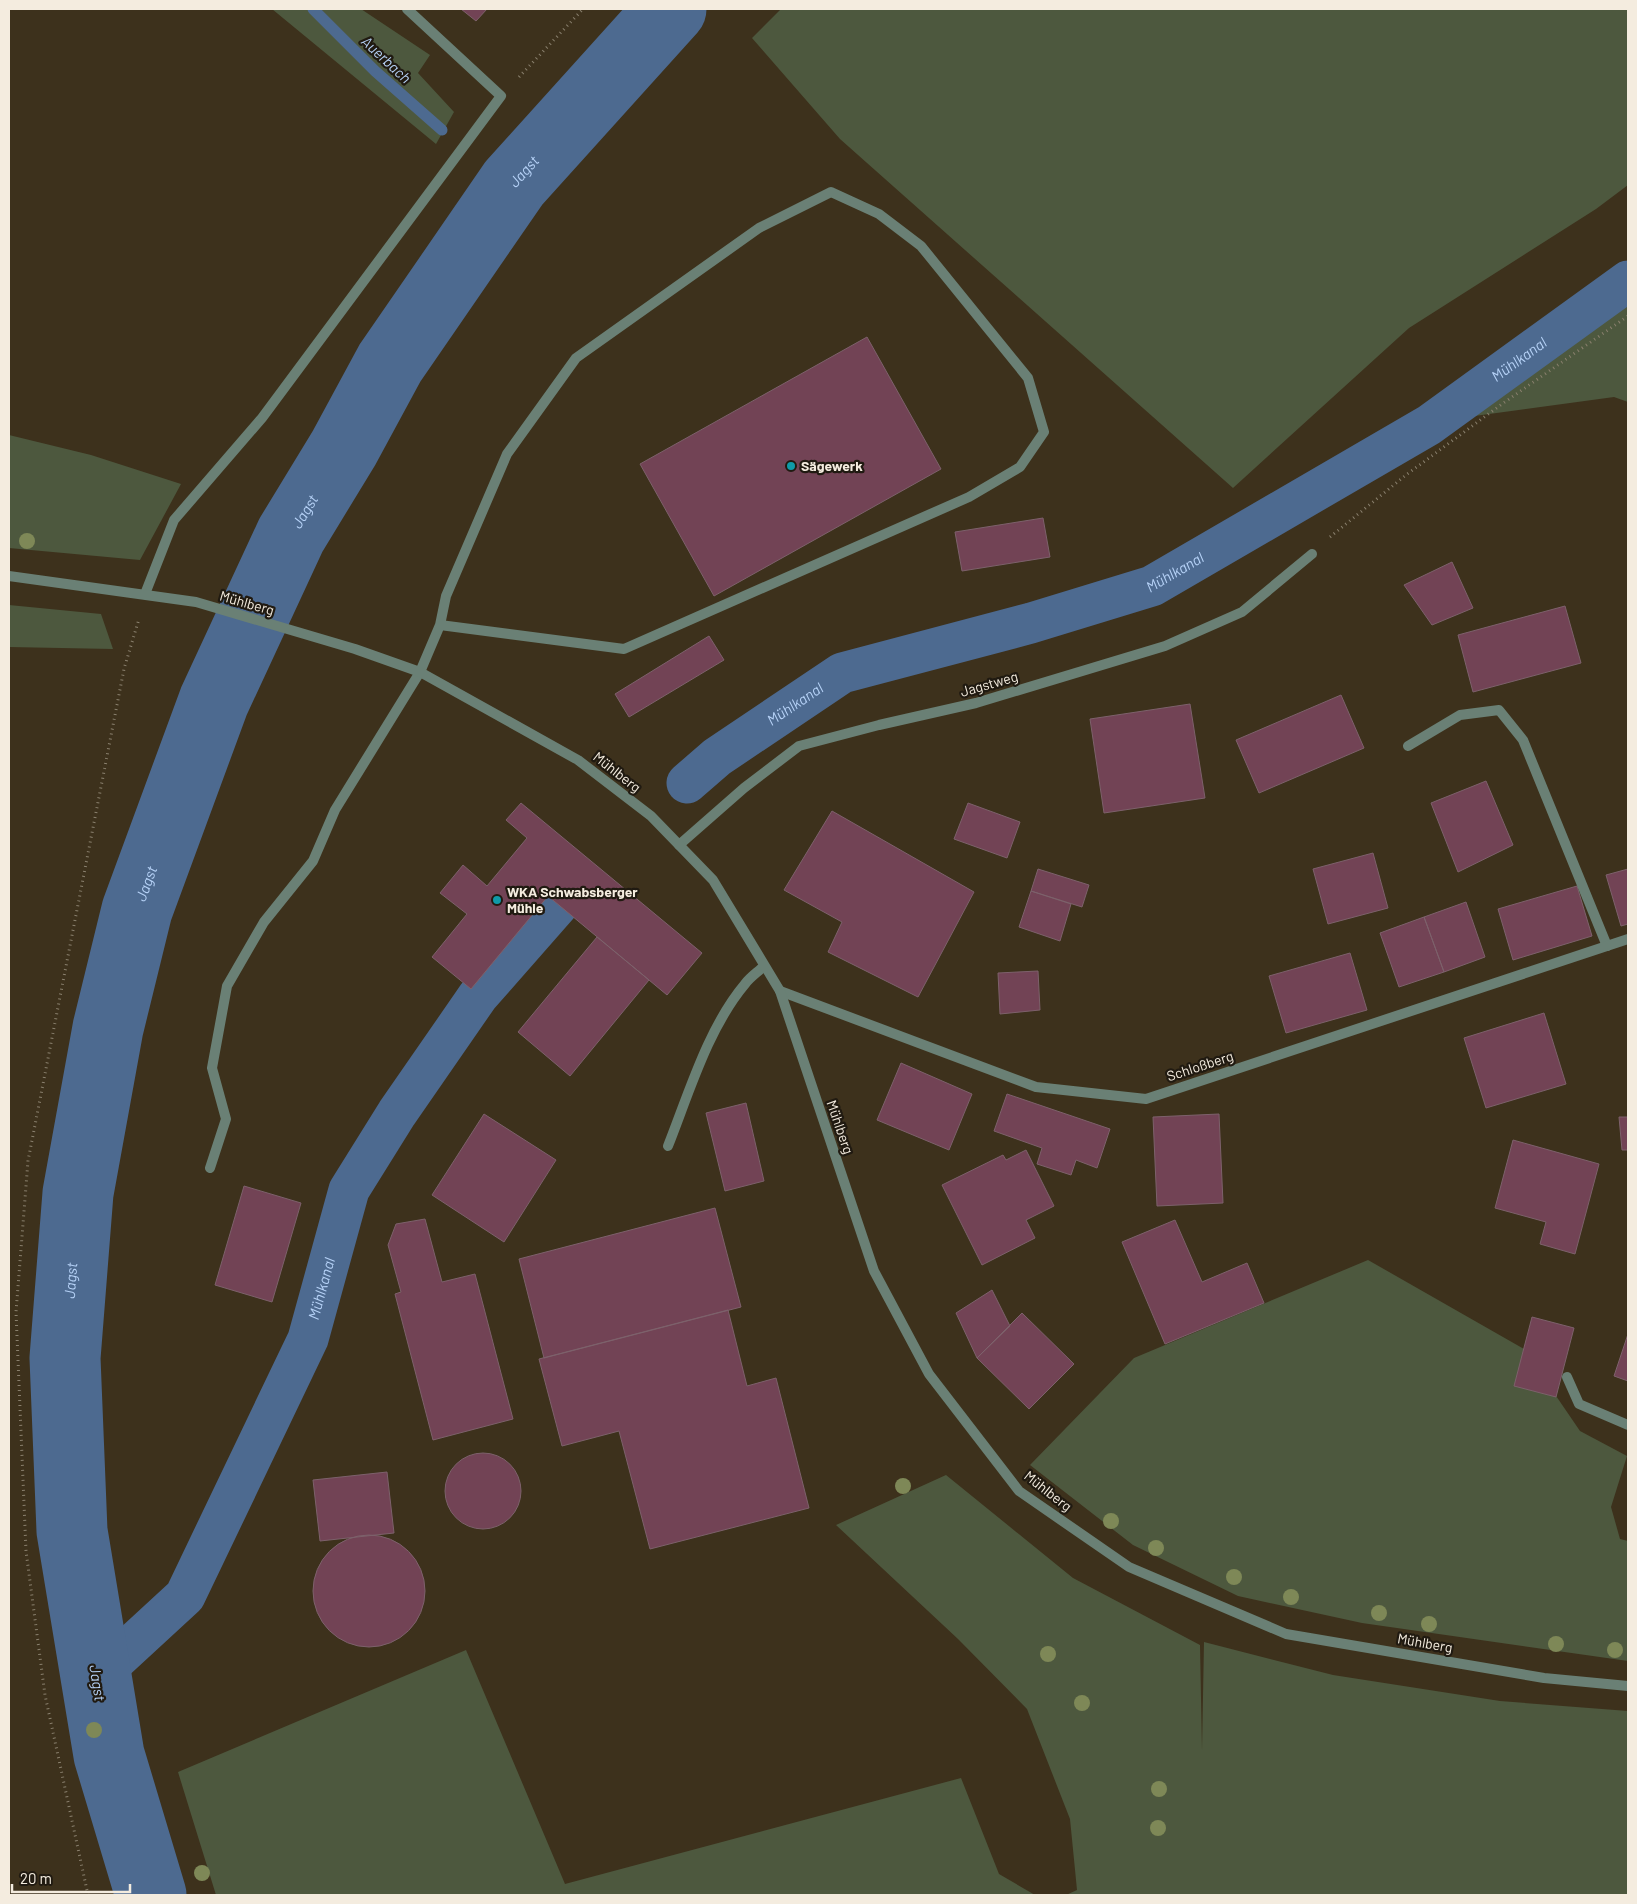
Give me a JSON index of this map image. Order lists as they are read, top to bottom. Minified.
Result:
{"streets":{"street":["Mühlberg","Jagstweg","Schloßberg"]},"crossings":[["Mühlberg","Jagstweg"],["Mühlberg","Schloßberg"]],"water":["Auerbach","Jagst","Mühlkanal"],"places":["Sägewerk","WKA Schwabsberger Mühle"],"scale_bar":"20 m"}
